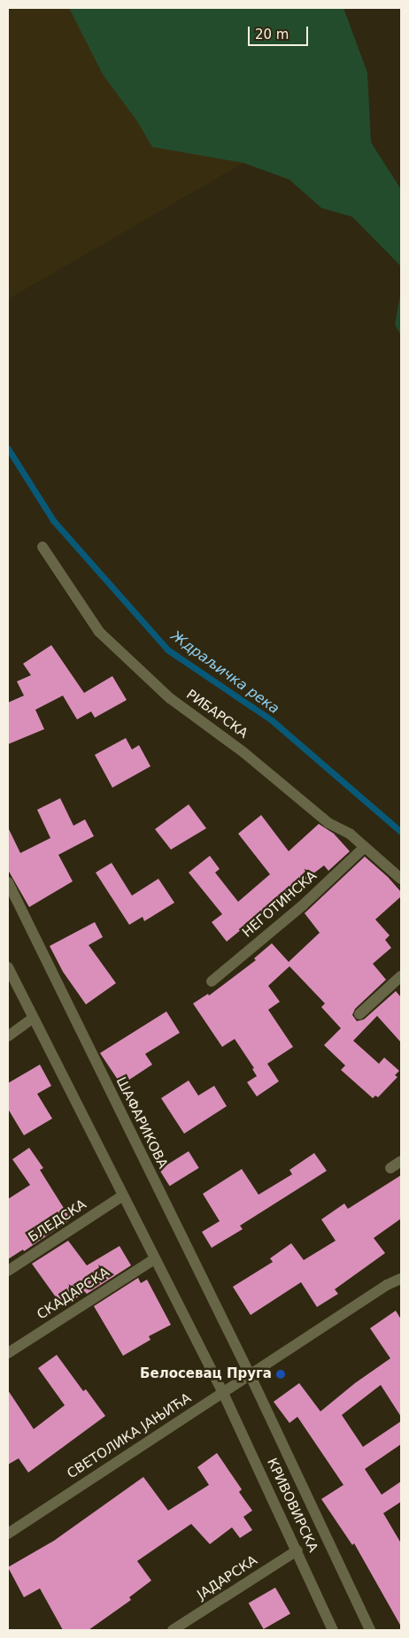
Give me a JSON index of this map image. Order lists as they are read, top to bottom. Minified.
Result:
{"streets":{"street":["РИБАРСКА","НЕГОТИНСКА","ШАФАРИКОВА","БЛЕДСКА","СКАДАРСКА","СВЕТОЛИКА ЈАЊИЋА","КРИВОВИРСКА","ЈАДАРСКА"]},"crossings":[["РИБАРСКА","НЕГОТИНСКА"],["ШАФАРИКОВА","СВЕТОЛИКА ЈАЊИЋА"],["БЛЕДСКА","КРИВОВИРСКА"],["СКАДАРСКА","КРИВОВИРСКА"],["СВЕТОЛИКА ЈАЊИЋА","КРИВОВИРСКА"],["КРИВОВИРСКА","ЈАДАРСКА"]],"water":["Ждраљичка река"],"places":["Белосевац Пруга"],"scale_bar":"20 m"}
